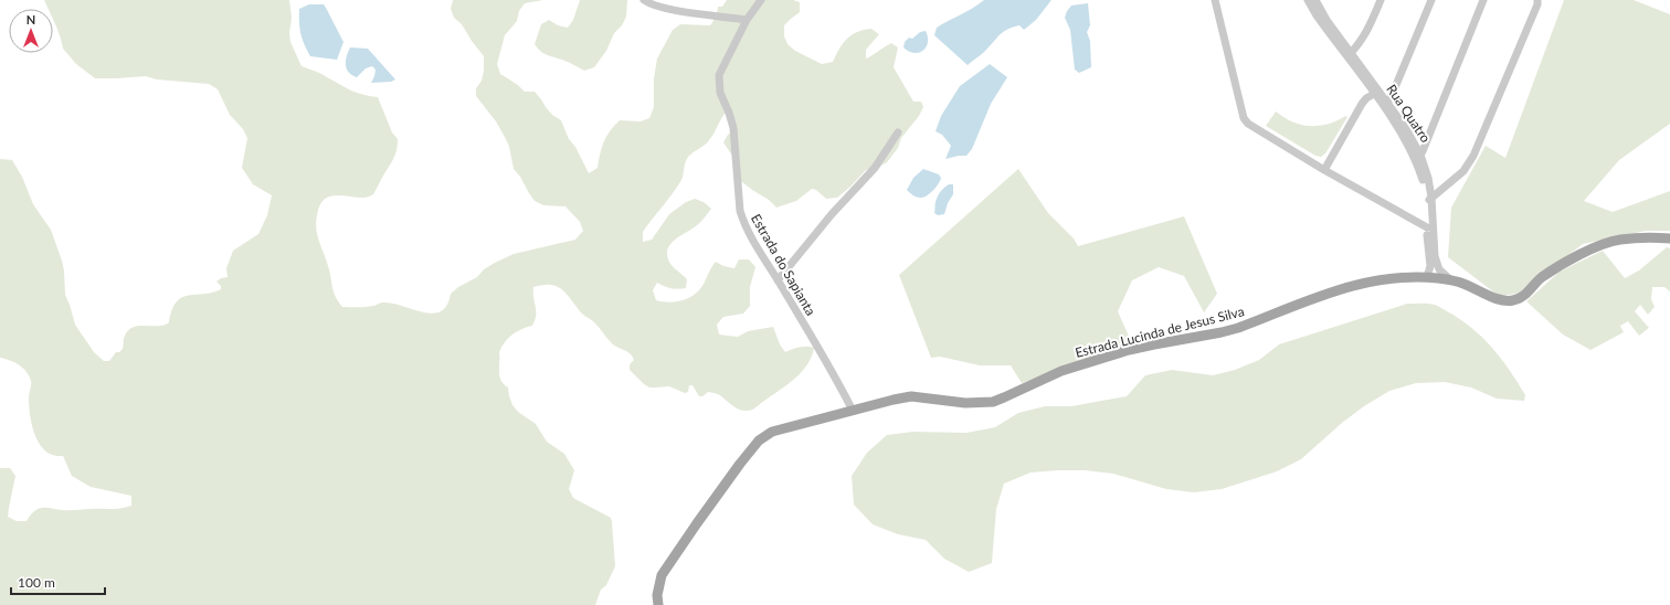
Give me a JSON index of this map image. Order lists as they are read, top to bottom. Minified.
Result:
{"streets":{"main road":["Estrada Lucinda de Jesus Silva"],"street":["Rua Quatro","Estrada do Sapianta"]},"crossings":[["Rua Quatro","Estrada Lucinda de Jesus Silva"],["Estrada do Sapianta","Estrada Lucinda de Jesus Silva"]],"scale_bar":"100 m","north":"top"}
